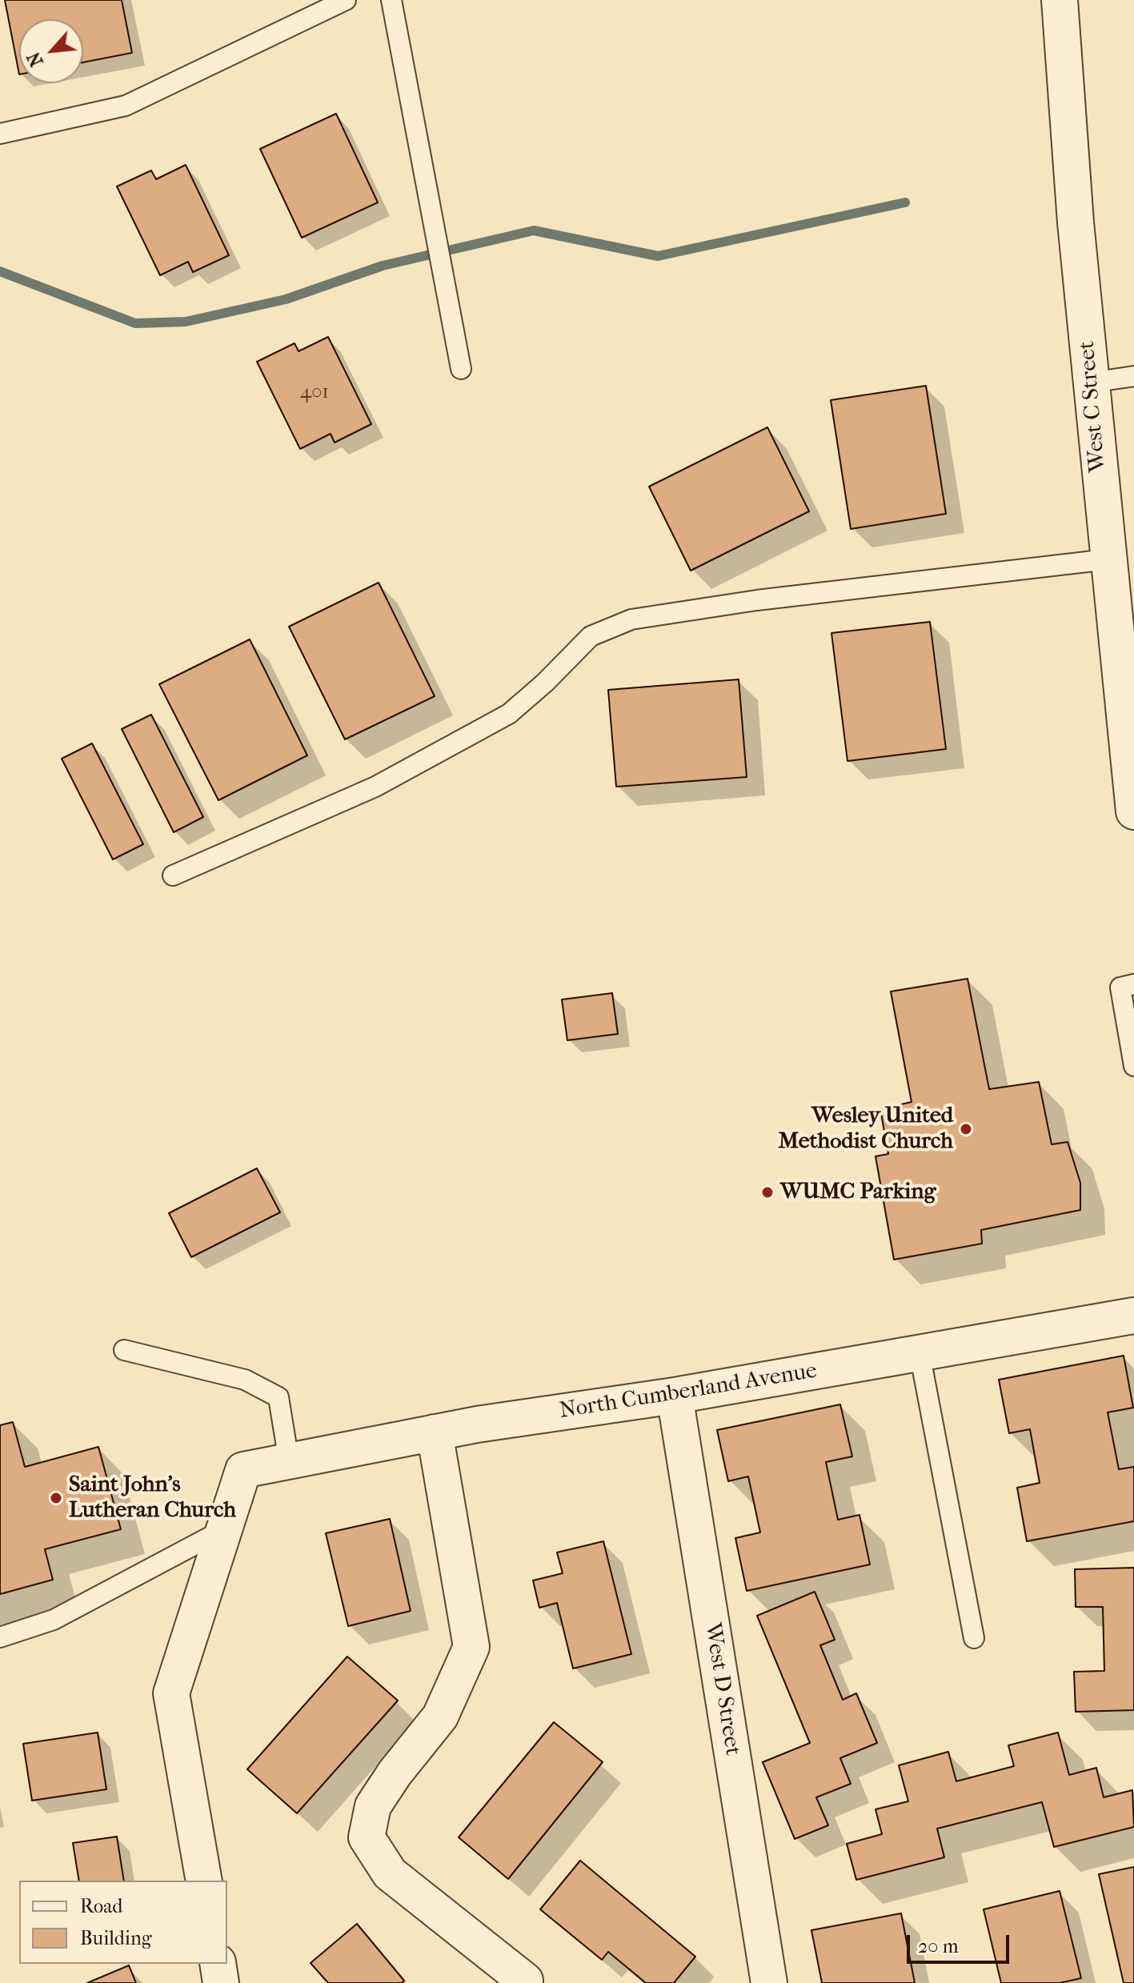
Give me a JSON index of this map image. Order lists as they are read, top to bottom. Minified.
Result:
{"streets":{"street":["West C Street","North Cumberland Avenue","West D Street"]},"crossings":[["North Cumberland Avenue","West D Street"]],"places":["Wesley United Methodist Church","WUMC Parking","Saint John's Lutheran Church"],"house_numbers":["401"],"legend":["Road","Building"],"scale_bar":"20 m","north":"bottom left"}
